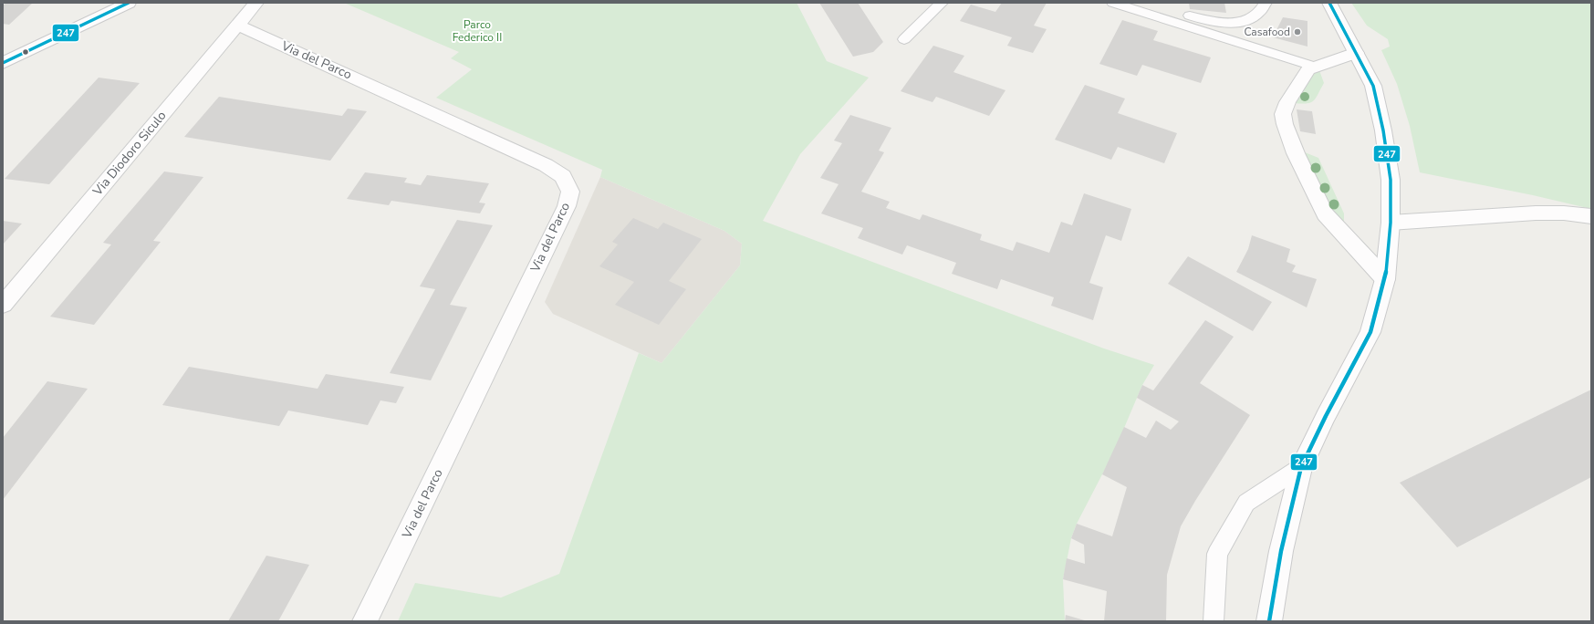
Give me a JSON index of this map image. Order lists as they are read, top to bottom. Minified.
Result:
{"streets":{"street":["Via del Parco","Via Diodoro Siculo"]},"crossings":[["Via del Parco","Via Diodoro Siculo"]],"parks":["Parco Federico II"],"places":["Casafood"],"lines":["transit line 247"]}
